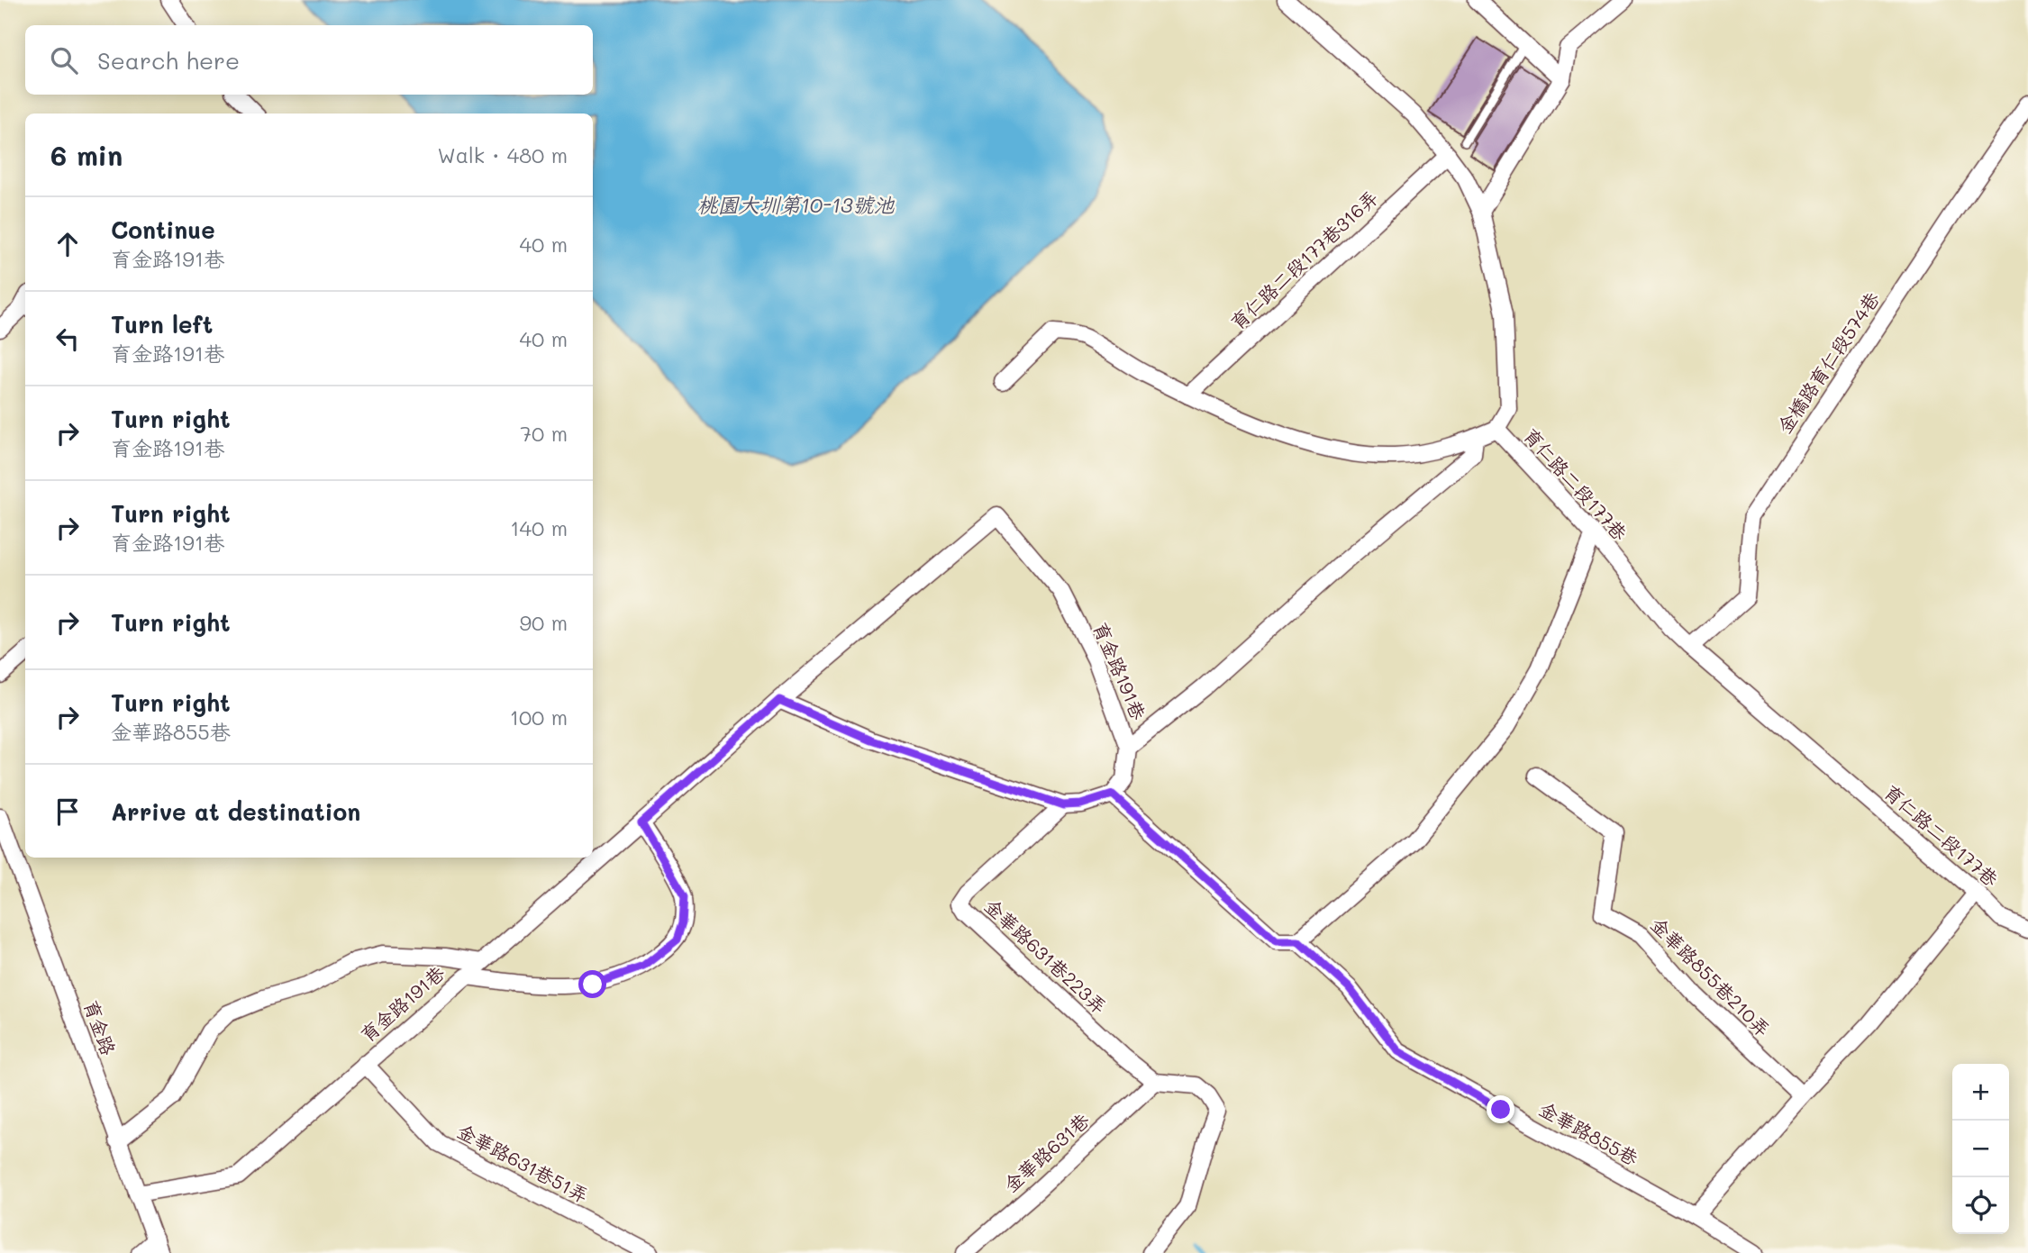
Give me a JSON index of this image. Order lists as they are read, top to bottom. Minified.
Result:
{"streets":{"street":["育仁路二段177巷316弄","金橋路育仁段574巷","育仁路二段177巷","育金路191巷","金華路631巷223弄","金華路855巷210弄","育金路","金華路855巷","金華路631巷","金華路631巷51弄"]},"crossings":[["育仁路二段177巷316弄","育仁路二段177巷"],["金橋路育仁段574巷","育仁路二段177巷"],["育金路191巷","育金路"],["育金路191巷","金華路631巷51弄"],["金華路631巷223弄","金華路631巷"]],"water":["桃園大圳第10-13號池"],"page":{"search":"Search here","heading":["6 min","Walk · 480 m"],"list":[["Continue","育金路191巷","40 m"],["Turn left","育金路191巷","40 m"],["Turn right","育金路191巷","70 m"],["Turn right","育金路191巷","140 m"],["Turn right","90 m"],["Turn right","金華路855巷","100 m"],"Arrive at destination"],"map_buttons":["+","−"]}}
